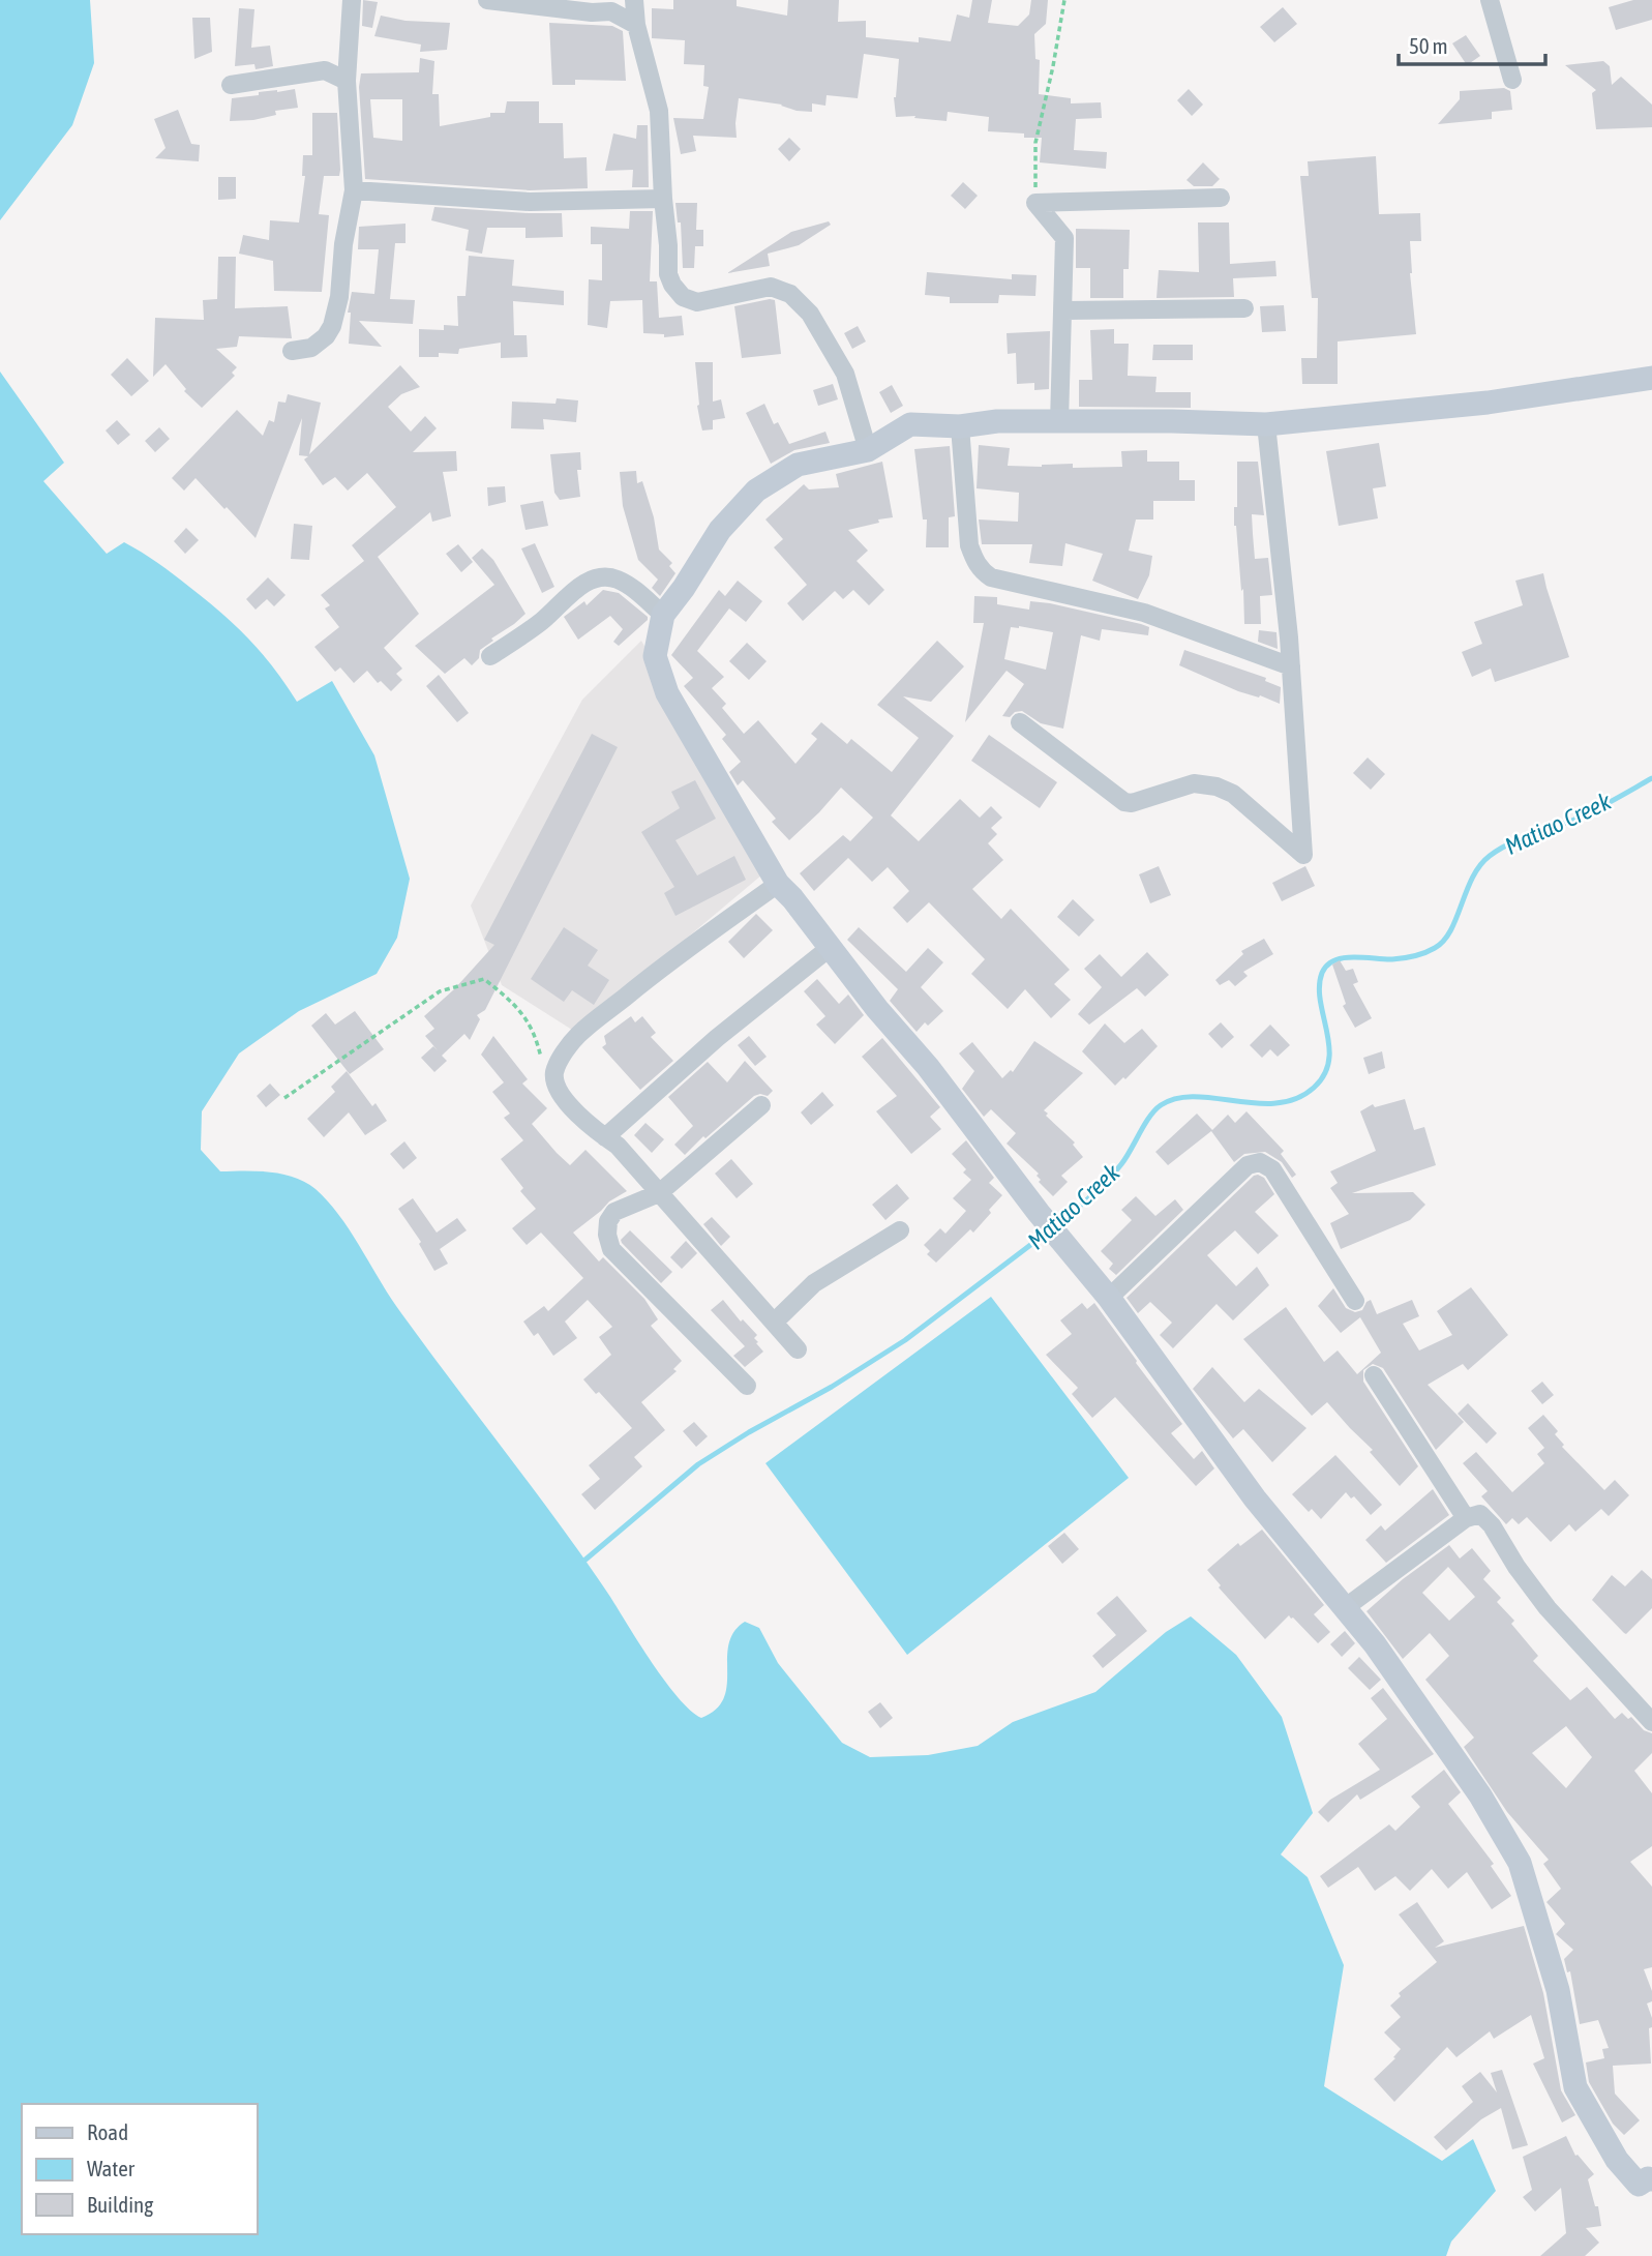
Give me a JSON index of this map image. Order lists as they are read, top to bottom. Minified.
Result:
{"water":["Matiao Creek"],"legend":["Road","Water","Building"],"scale_bar":"50 m"}
